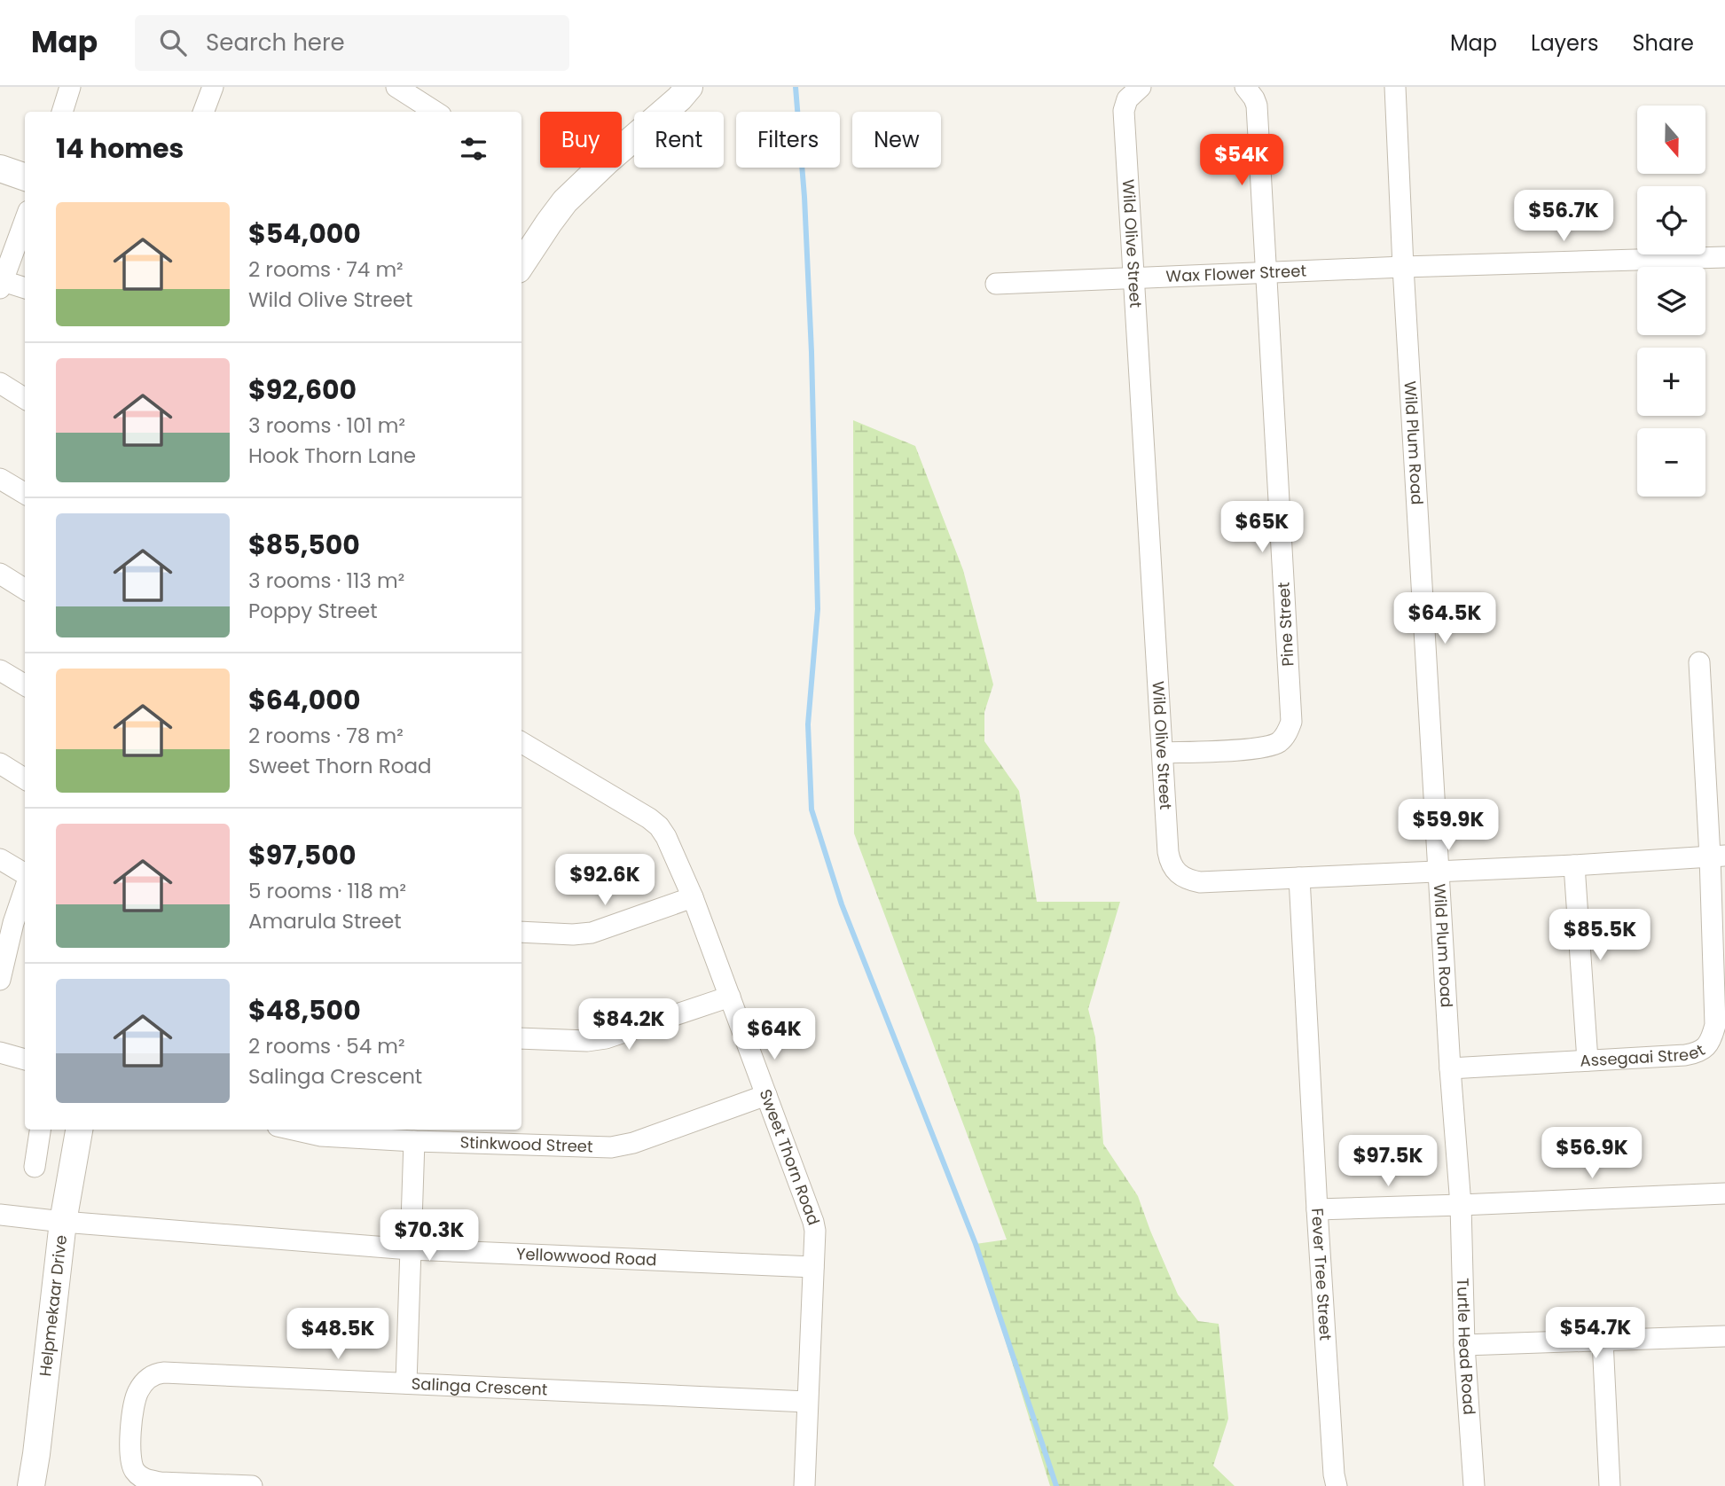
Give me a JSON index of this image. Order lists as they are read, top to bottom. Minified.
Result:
{"streets":{"street":["Wild Olive Street","Wax Flower Street","Wild Plum Road","Pine Street","Assegaai Street","Stinkwood Street","Sweet Thorn Road","Yellowwood Road","Fever Tree Street","Helpmekaar Drive","Turtle Head Road","Salinga Crescent"]},"crossings":[["Wild Olive Street","Wax Flower Street"],["Wild Olive Street","Wild Plum Road"],["Wild Olive Street","Pine Street"],["Wild Olive Street","Assegaai Street"],["Wild Olive Street","Fever Tree Street"],["Wax Flower Street","Wild Plum Road"],["Wax Flower Street","Pine Street"],["Wild Plum Road","Assegaai Street"],["Wild Plum Road","Turtle Head Road"],["Stinkwood Street","Sweet Thorn Road"],["Sweet Thorn Road","Yellowwood Road"],["Sweet Thorn Road","Salinga Crescent"],["Yellowwood Road","Helpmekaar Drive"]],"north":"bottom","page":{"header":"Map","search":"Search here","nav":["Map","Layers","Share"],"map_buttons":["+","−"],"chip":["Buy","Rent","Filters","New"],"heading":"14 homes","price":["$54K","$56.7K","$65K","$64.5K","$59.9K","$92.6K","$85.5K","$84.2K","$64K","$56.9K","$97.5K","$70.3K","$54.7K","$48.5K"],"list":[{"name":"$54,000","note":"2 rooms · 74 m² · Wild Olive Street"},{"name":"$92,600","note":"3 rooms · 101 m² · Hook Thorn Lane"},{"name":"$85,500","note":"3 rooms · 113 m² · Poppy Street"},{"name":"$64,000","note":"2 rooms · 78 m² · Sweet Thorn Road"},{"name":"$97,500","note":"5 rooms · 118 m² · Amarula Street"},{"name":"$48,500","note":"2 rooms · 54 m² · Salinga Crescent"}]}}
